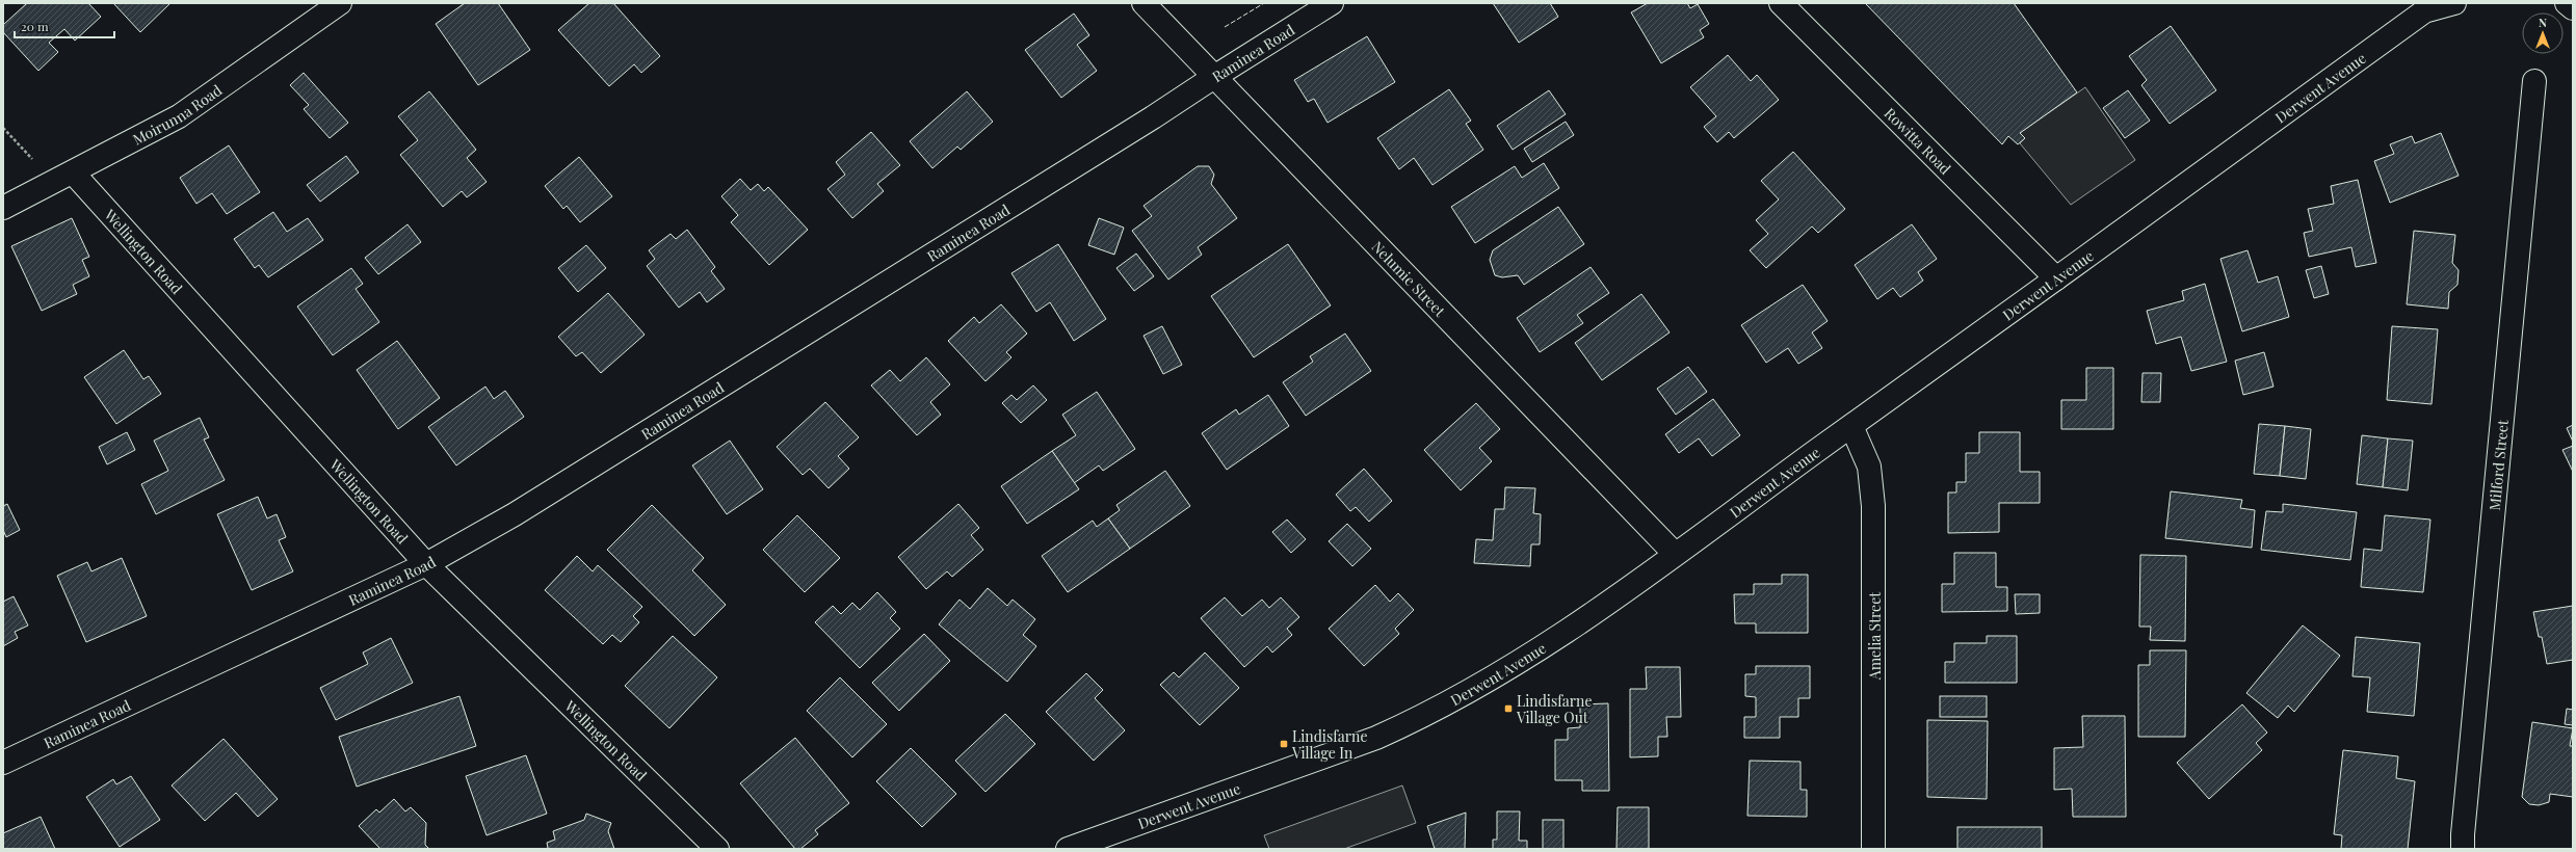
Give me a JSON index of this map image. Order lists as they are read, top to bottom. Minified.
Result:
{"streets":{"street":["Raminea Road","Derwent Avenue","Moirunna Road","Rowitta Road","Wellington Road","Nelumie Street","Milford Street","Amelia Street"]},"crossings":[["Raminea Road","Wellington Road"],["Raminea Road","Nelumie Street"],["Derwent Avenue","Rowitta Road"],["Derwent Avenue","Nelumie Street"],["Derwent Avenue","Amelia Street"],["Moirunna Road","Wellington Road"]],"places":{"transit":["Lindisfarne Village Out","Lindisfarne Village In"]},"scale_bar":"20 m","north":"top"}
